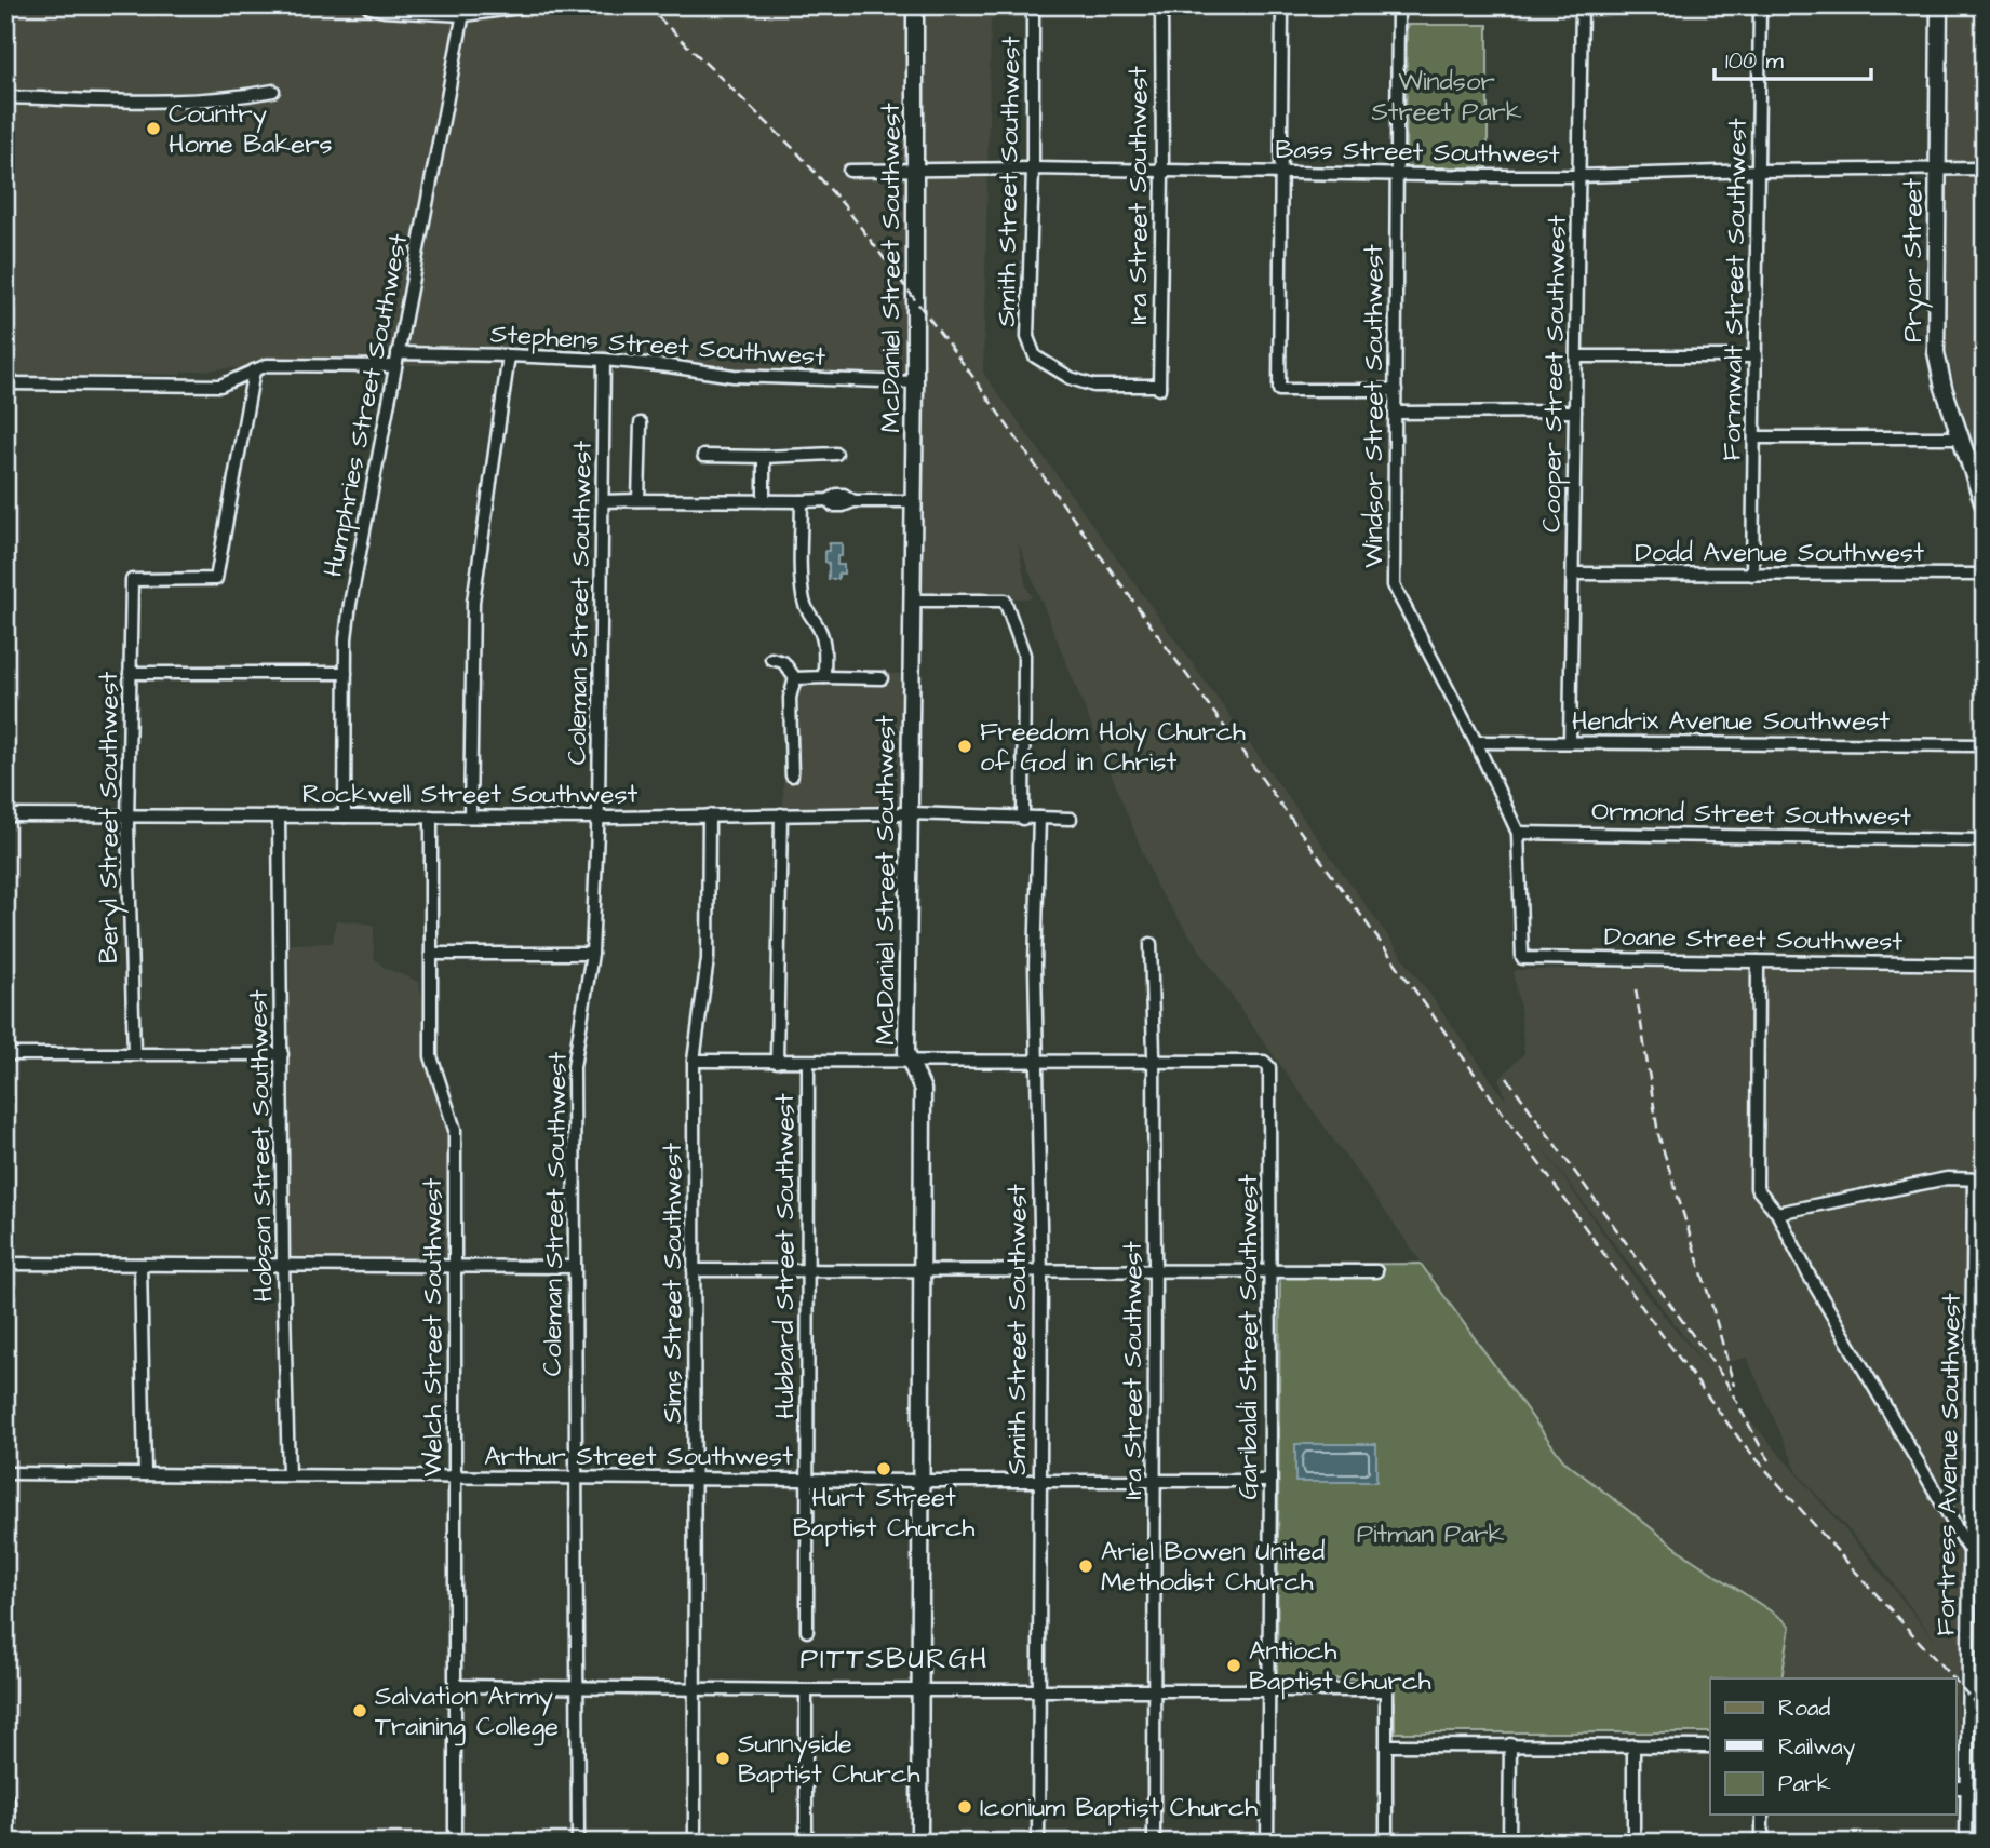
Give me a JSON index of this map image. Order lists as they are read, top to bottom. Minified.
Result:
{"streets":{"street":["Bass Street Southwest","Smith Street Southwest","Ira Street Southwest","Pryor Street","McDaniel Street Southwest","Formwalt Street Southwest","Stephens Street Southwest","Cooper Street Southwest","Humphries Street Southwest","Windsor Street Southwest","Dodd Avenue Southwest","Coleman Street Southwest","Hendrix Avenue Southwest","Rockwell Street Southwest","Ormond Street Southwest","Beryl Street Southwest","Doane Street Southwest","Hobson Street Southwest","Hubbard Street Southwest","Sims Street Southwest","Welch Street Southwest","Garibaldi Street Southwest","Arthur Street Southwest","Fortress Avenue Southwest"]},"crossings":[["Bass Street Southwest","Smith Street Southwest"],["Bass Street Southwest","Ira Street Southwest"],["Bass Street Southwest","Pryor Street"],["Bass Street Southwest","McDaniel Street Southwest"],["Bass Street Southwest","Formwalt Street Southwest"],["Bass Street Southwest","Cooper Street Southwest"],["Bass Street Southwest","Windsor Street Southwest"],["Smith Street Southwest","Ira Street Southwest"],["Smith Street Southwest","Rockwell Street Southwest"],["Smith Street Southwest","Arthur Street Southwest"],["Ira Street Southwest","Garibaldi Street Southwest"],["Ira Street Southwest","Arthur Street Southwest"],["McDaniel Street Southwest","Stephens Street Southwest"],["McDaniel Street Southwest","Rockwell Street Southwest"],["McDaniel Street Southwest","Arthur Street Southwest"],["Formwalt Street Southwest","Dodd Avenue Southwest"],["Stephens Street Southwest","Humphries Street Southwest"],["Stephens Street Southwest","Coleman Street Southwest"],["Cooper Street Southwest","Dodd Avenue Southwest"],["Cooper Street Southwest","Hendrix Avenue Southwest"],["Humphries Street Southwest","Rockwell Street Southwest"],["Windsor Street Southwest","Hendrix Avenue Southwest"],["Windsor Street Southwest","Ormond Street Southwest"],["Windsor Street Southwest","Doane Street Southwest"],["Coleman Street Southwest","Rockwell Street Southwest"],["Coleman Street Southwest","Arthur Street Southwest"],["Rockwell Street Southwest","Beryl Street Southwest"],["Rockwell Street Southwest","Hobson Street Southwest"],["Rockwell Street Southwest","Hubbard Street Southwest"],["Rockwell Street Southwest","Sims Street Southwest"],["Rockwell Street Southwest","Welch Street Southwest"],["Hobson Street Southwest","Arthur Street Southwest"],["Hubbard Street Southwest","Arthur Street Southwest"],["Sims Street Southwest","Arthur Street Southwest"],["Welch Street Southwest","Arthur Street Southwest"],["Garibaldi Street Southwest","Arthur Street Southwest"]],"districts":["PITTSBURGH"],"parks":["Windsor Street Park","Pitman Park"],"places":["Country Home Bakers","Freedom Holy Church of God in Christ","Hurt Street Baptist Church","Ariel Bowen United Methodist Church","Antioch Baptist Church","Salvation Army Training College","Sunnyside Baptist Church","Iconium Baptist Church"],"legend":["Road","Railway","Park"],"scale_bar":"100 m"}
